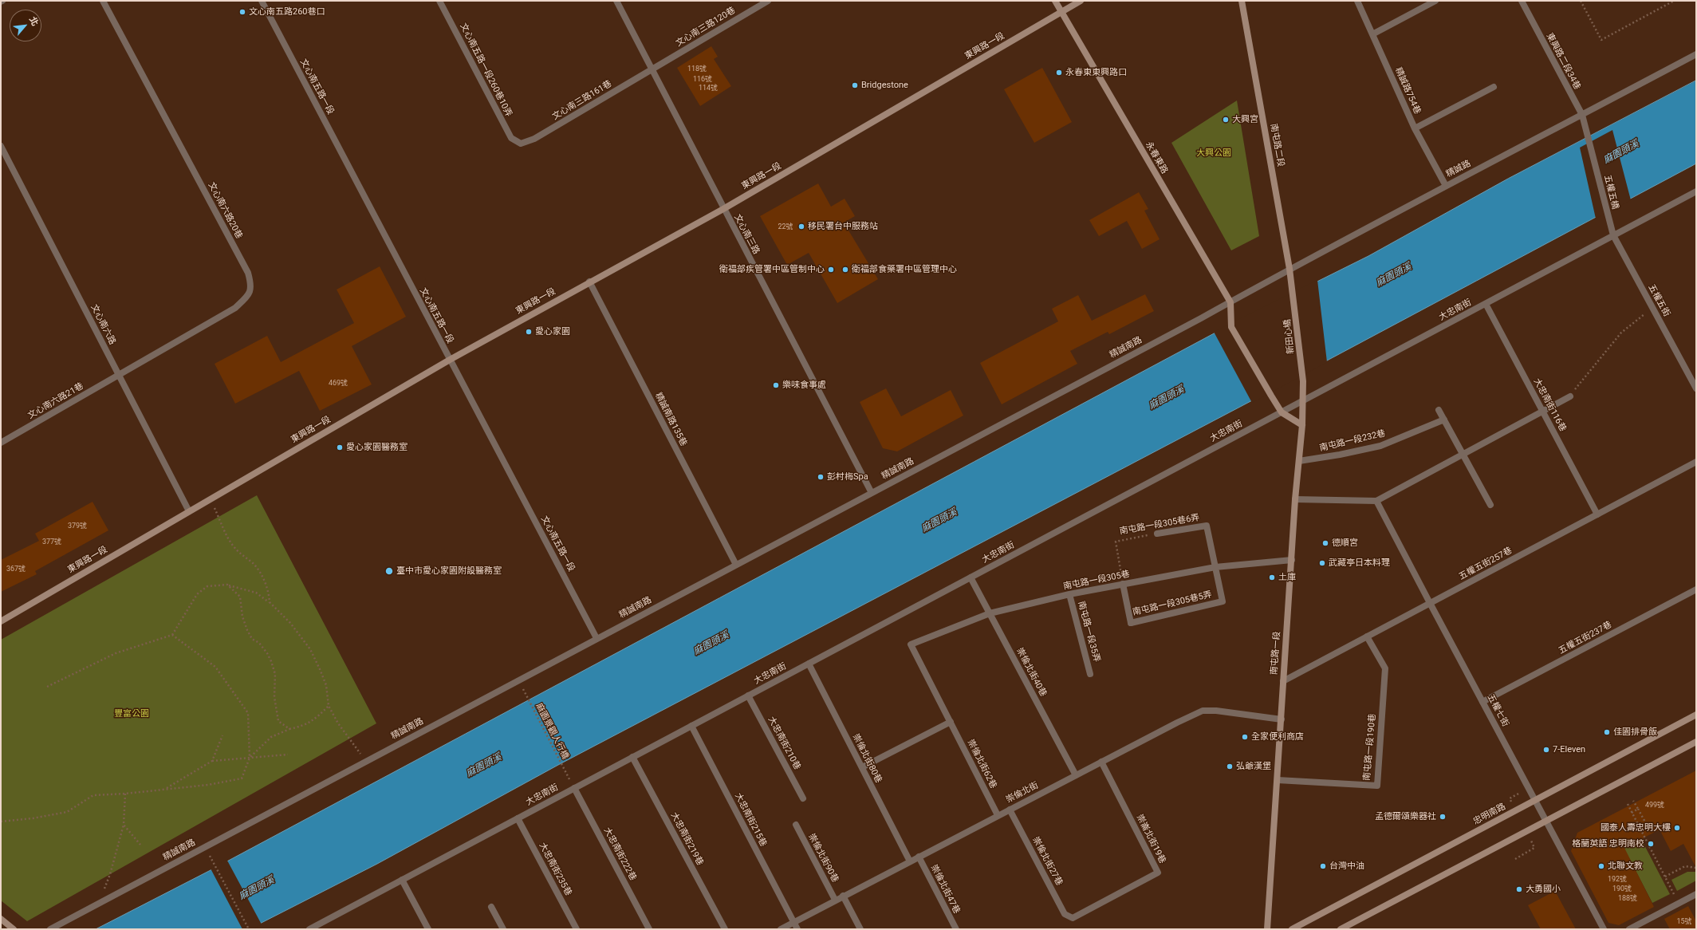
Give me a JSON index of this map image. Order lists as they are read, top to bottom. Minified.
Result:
{"streets":{"main road":["東興路一段","南屯路二段","永春東路","新田心橋","南屯路一段","忠明南路"],"street":["文心南三路120巷","東興路二段34巷","文心南五路一段260巷10弄","文心南五路一段","精誠路754巷","文心南三路161巷","精誠路","五權五橋","文心南六路20巷","文心南三路","五權五街","大忠南街","文心南六路","精誠南路","文心南六路21巷","大忠南街116巷","精誠南路135巷","南屯路一段232巷","南屯路一段305巷6弄","五權五街257巷","南屯路一段305巷","南屯路一段305巷5弄","南屯路一段35弄","五權五街237巷","崇倫北街40巷","五權七街","大忠南街210巷","南屯路一段190巷","崇倫北街80巷","崇倫北街62巷","崇倫北街","大忠南街215巷","大忠南街219巷","崇崙北街19巷","大忠南街222巷","崇倫北街90巷","崇倫北街27巷","大忠南街235巷","崇倫北街47巷"],"path":["麻園景觀人行橋"]},"crossings":[["文心南三路120巷","文心南三路161巷"],["文心南三路120巷","文心南三路"],["東興路一段","文心南五路一段"],["東興路一段","永春東路"],["東興路一段","文心南三路"],["東興路一段","文心南六路"],["東興路一段","精誠南路135巷"],["東興路二段34巷","精誠路"],["東興路二段34巷","五權五橋"],["文心南五路一段260巷10弄","文心南三路161巷"],["文心南五路一段","精誠南路"],["精誠路754巷","精誠路"],["文心南三路161巷","文心南三路"],["南屯路二段","精誠路"],["南屯路二段","新田心橋"],["永春東路","精誠路"],["永春東路","大忠南街"],["永春東路","精誠南路"],["精誠路","精誠南路"],["五權五橋","五權五街"],["文心南六路20巷","文心南六路"],["文心南六路20巷","文心南六路21巷"],["文心南三路","精誠南路"],["五權五街","大忠南街"],["大忠南街","大忠南街116巷"],["大忠南街","南屯路一段"],["大忠南街","崇倫北街40巷"],["大忠南街","麻園景觀人行橋"],["大忠南街","大忠南街210巷"],["大忠南街","崇倫北街80巷"],["大忠南街","大忠南街215巷"],["大忠南街","大忠南街219巷"],["大忠南街","大忠南街222巷"],["大忠南街","大忠南街235巷"],["文心南六路","文心南六路21巷"],["新田心橋","南屯路一段"],["精誠南路","精誠南路135巷"],["精誠南路","麻園景觀人行橋"],["大忠南街116巷","五權五街257巷"],["南屯路一段232巷","南屯路一段"],["南屯路一段305巷6弄","南屯路一段305巷"],["南屯路一段305巷6弄","南屯路一段305巷5弄"],["五權五街257巷","南屯路一段"],["五權五街257巷","五權七街"],["五權五街257巷","南屯路一段190巷"],["南屯路一段305巷","南屯路一段305巷5弄"],["南屯路一段305巷","南屯路一段35弄"],["南屯路一段305巷","南屯路一段"],["南屯路一段305巷","崇倫北街40巷"],["南屯路一段305巷","崇倫北街62巷"],["五權五街237巷","五權七街"],["南屯路一段","南屯路一段190巷"],["南屯路一段","崇倫北街"],["崇倫北街40巷","崇倫北街"],["五權七街","忠明南路"],["麻園景觀人行橋","大忠南街222巷"],["崇倫北街80巷","崇倫北街"],["崇倫北街62巷","崇倫北街"],["崇倫北街","大忠南街215巷"],["崇倫北街","崇崙北街19巷"],["崇倫北街","崇倫北街90巷"],["崇倫北街","崇倫北街27巷"],["崇倫北街","崇倫北街47巷"],["崇崙北街19巷","崇倫北街27巷"]],"water":["麻園頭溪"],"parks":["大興公園","豐富公園"],"places":["文心南五路260巷口","永春東東興路口","Bridgestone","大興宮","移民署台中服務站","衛福部疾管署中區管制中心","衛福部食藥署中區管理中心","愛心家園","樂味食事處","愛心家園醫務室","彭村梅Spa","德順宮","武藏亭日本料理","臺中市愛心家園附設醫務室","土庫","佳園排骨飯","全家便利商店","7-Eleven","弘爺漢堡","孟德爾頌樂器社","國泰人壽忠明大樓","格蘭英語 忠明南校","台灣中油","北聯文教","大勇國小"],"house_numbers":["118號","116號","114號","22號","469號","379號","377號","367號","499號","192號","190號","188號","15號"],"north":"top right"}
